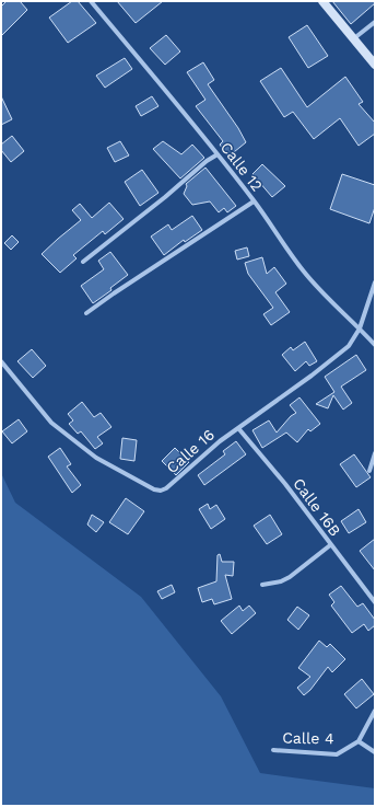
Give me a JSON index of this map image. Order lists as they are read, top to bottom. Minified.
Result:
{"streets":{"street":["Calle 12","Calle 16","Calle 16B","Calle 4"]},"crossings":[["Calle 12","Calle 16"],["Calle 16","Calle 16B"]]}
